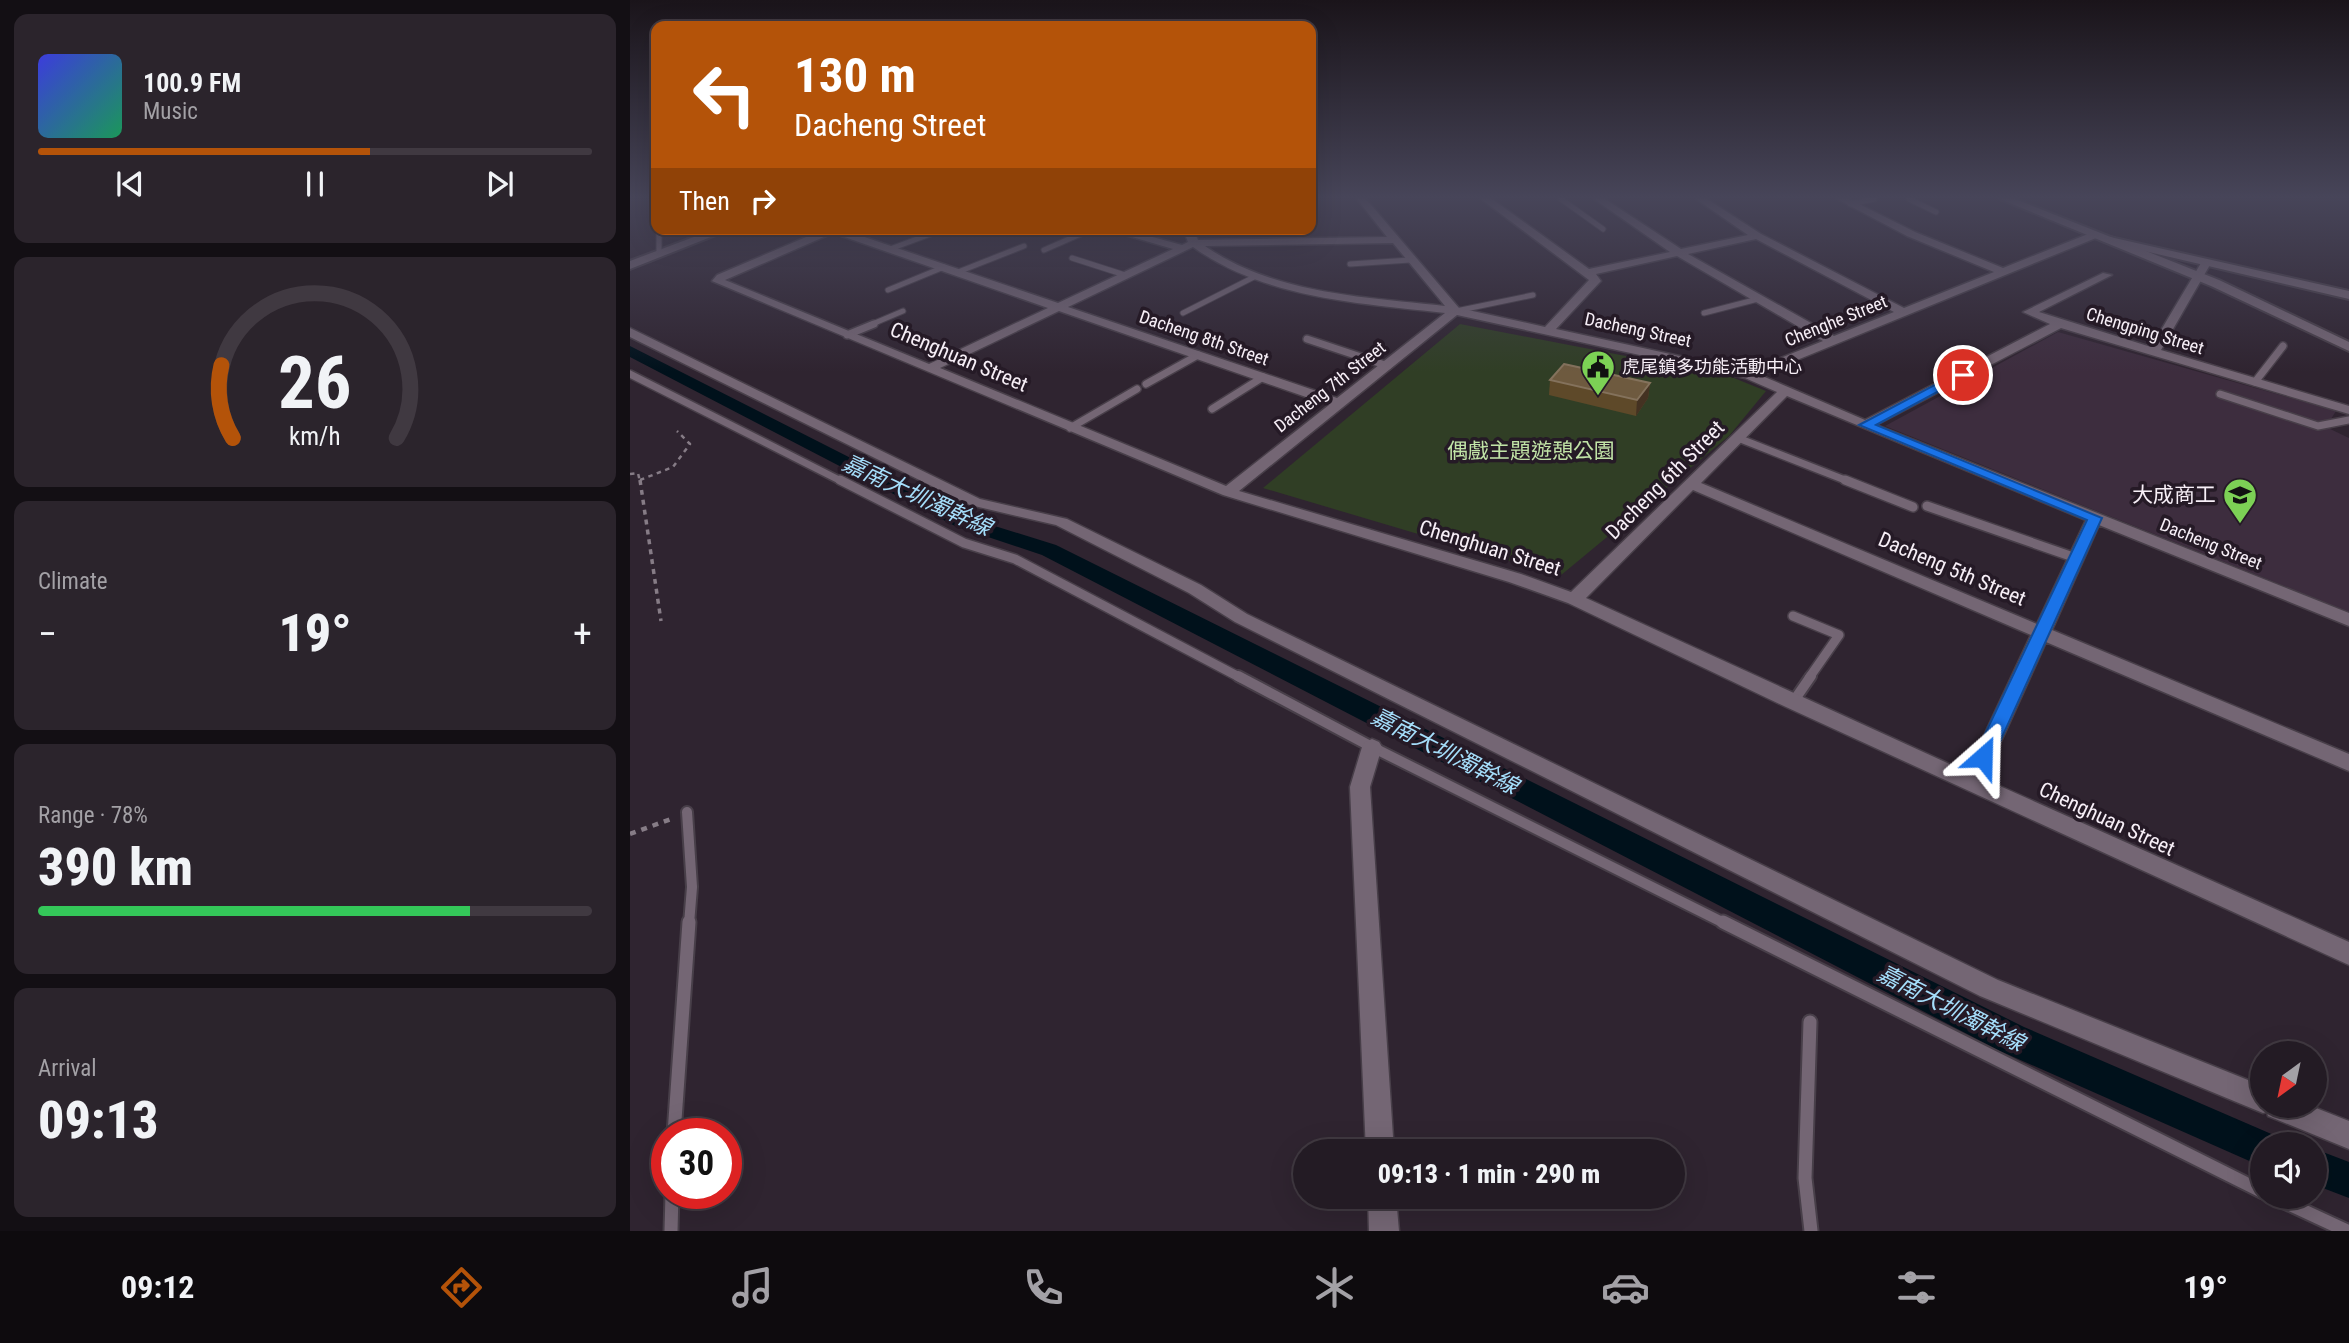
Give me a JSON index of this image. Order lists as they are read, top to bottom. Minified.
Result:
{"streets":{"street":["Chenghe Street","Dacheng Street","Chengping Street","Dacheng 8th Street","Chenghuan Street","Dacheng 7th Street","Dacheng 6th Street","Dacheng 5th Street"]},"crossings":[["Chenghe Street","Dacheng Street"],["Dacheng Street","Chengping Street"],["Dacheng Street","Dacheng 7th Street"],["Dacheng Street","Dacheng 6th Street"],["Dacheng 8th Street","Dacheng 7th Street"],["Chenghuan Street","Dacheng 7th Street"],["Chenghuan Street","Dacheng 6th Street"],["Dacheng 6th Street","Dacheng 5th Street"]],"water":["嘉南大圳濁幹線"],"parks":["偶戲主題遊憩公園"],"places":{"public building":["虎尾鎮多功能活動中心"],"school or university":["大成商工"]},"north":"bottom left","page":{"turn":["130 m","Dacheng Street"],"song":["100.9 FM","Music"],"then":"Then","tile":["Climate",["Range · 78%","390 km"],["Arrival","09:13"]],"heat":["−","19°","+"],"limit":"30","trip":"09:13 · 1 min · 290 m","tabs":["09:12","19°"],"gauge":["26","km/h"]}}
